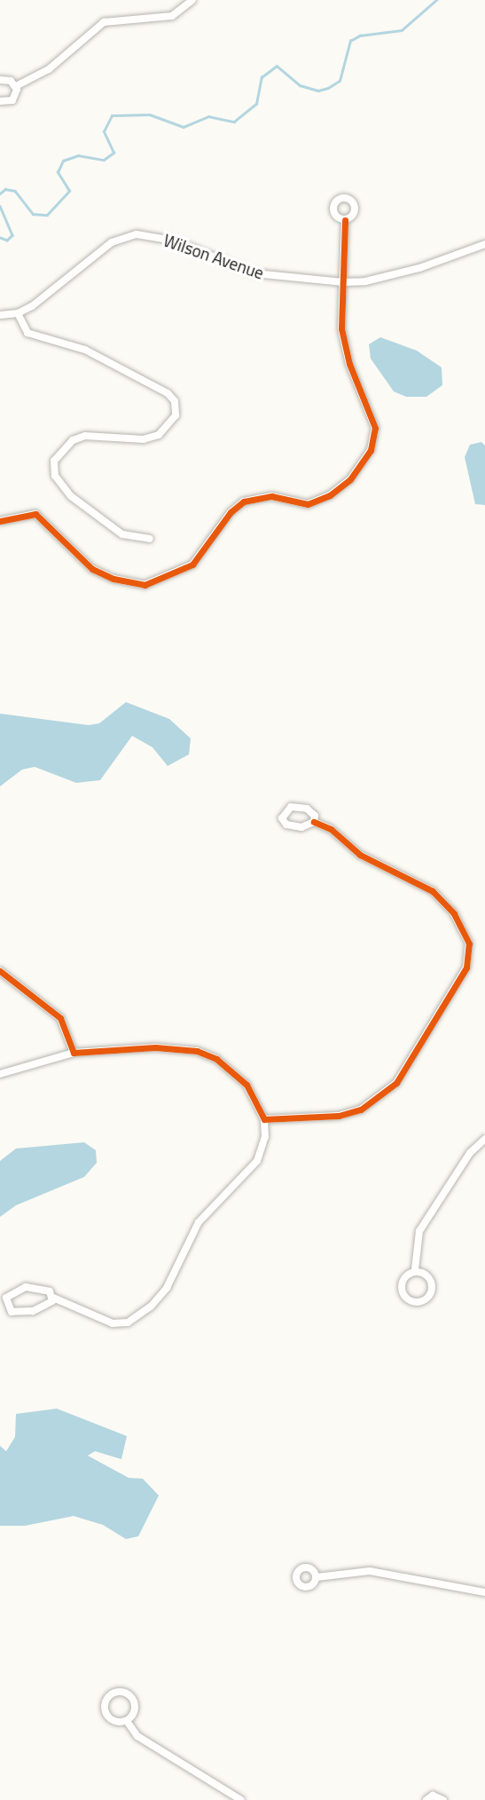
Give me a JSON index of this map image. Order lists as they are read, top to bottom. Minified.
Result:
{"streets":{"street":["Wilson Avenue"]}}
